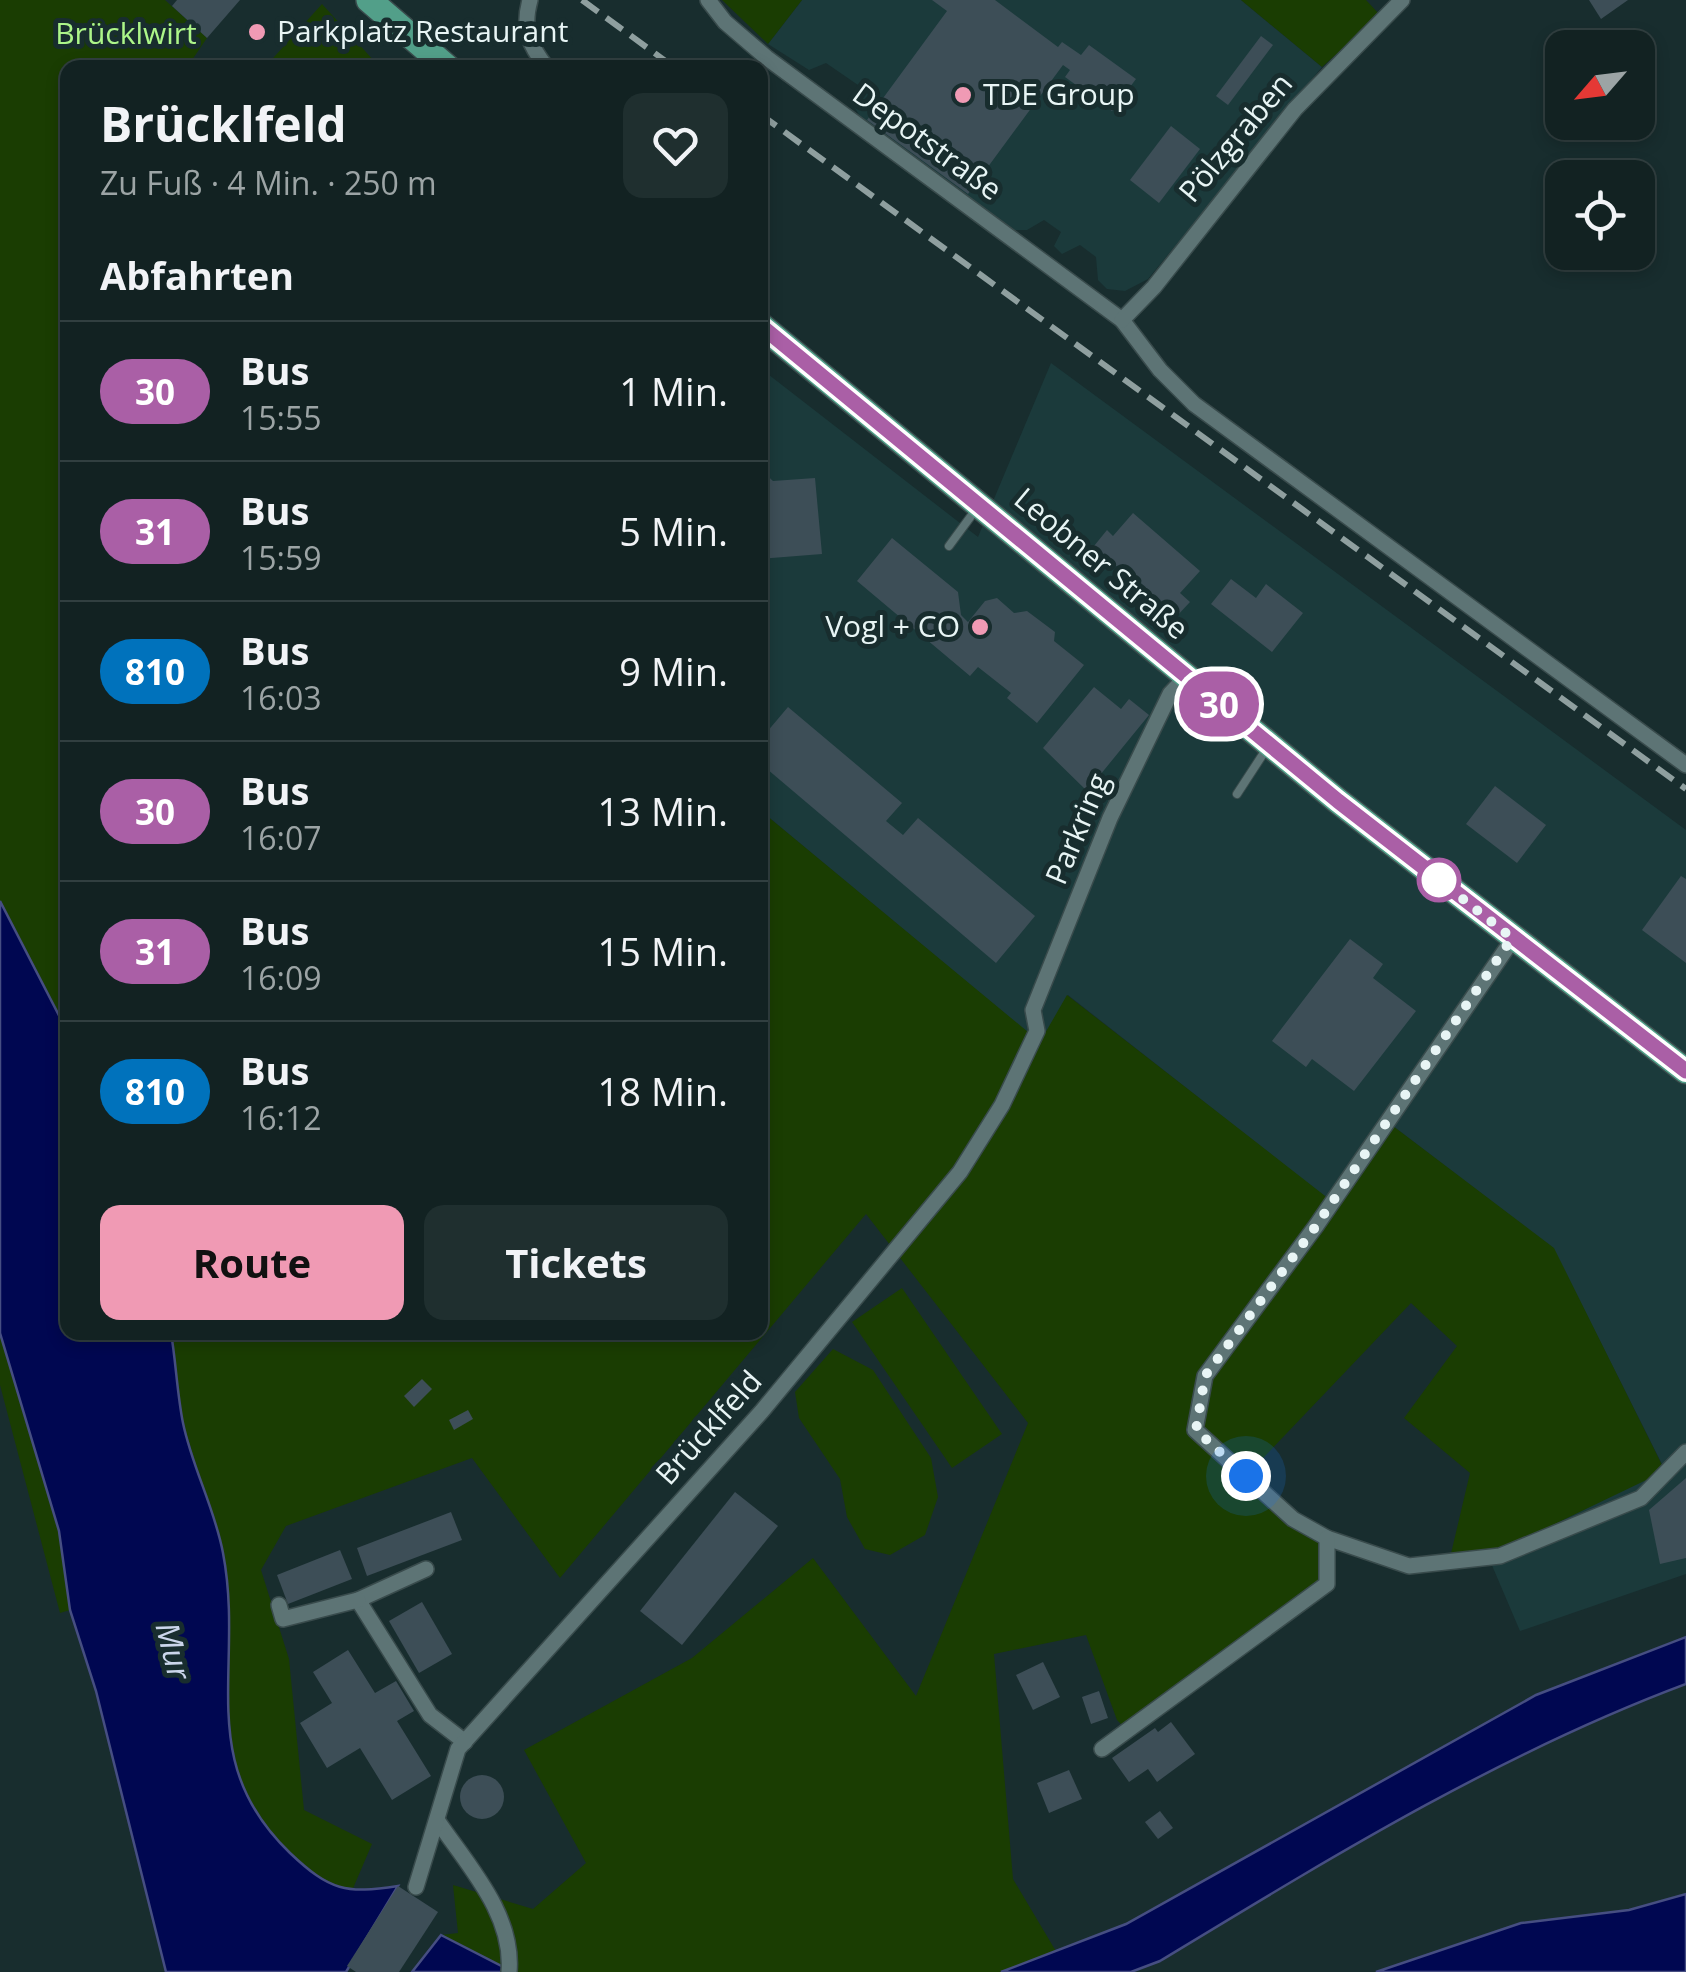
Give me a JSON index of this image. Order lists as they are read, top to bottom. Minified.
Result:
{"streets":{"main road":["Leobner Straße"],"street":["Pölzgraben","Depotstraße","Parkring","Brücklfeld"]},"crossings":[["Pölzgraben","Depotstraße"],["Leobner Straße","Parkring"],["Parkring","Brücklfeld"]],"water":["Mur"],"parks":["Brücklwirt"],"places":["Parkplatz Restaurant","TDE Group","Vogl + CO"],"lines":["bus line 30"],"north":"bottom left","page":{"on_map":"30","heading":[["Brücklfeld","Zu Fuß · 4 Min. · 250 m"],"Abfahrten"],"list":[{"mark":"30","name":"Bus","note":"15:55","value":"1 Min."},{"mark":"31","name":"Bus","note":"15:59","value":"5 Min."},{"mark":"810","name":"Bus","note":"16:03","value":"9 Min."},{"mark":"30","name":"Bus","note":"16:07","value":"13 Min."},{"mark":"31","name":"Bus","note":"16:09","value":"15 Min."},{"mark":"810","name":"Bus","note":"16:12","value":"18 Min."}],"buttons":["Route","Tickets"]}}
